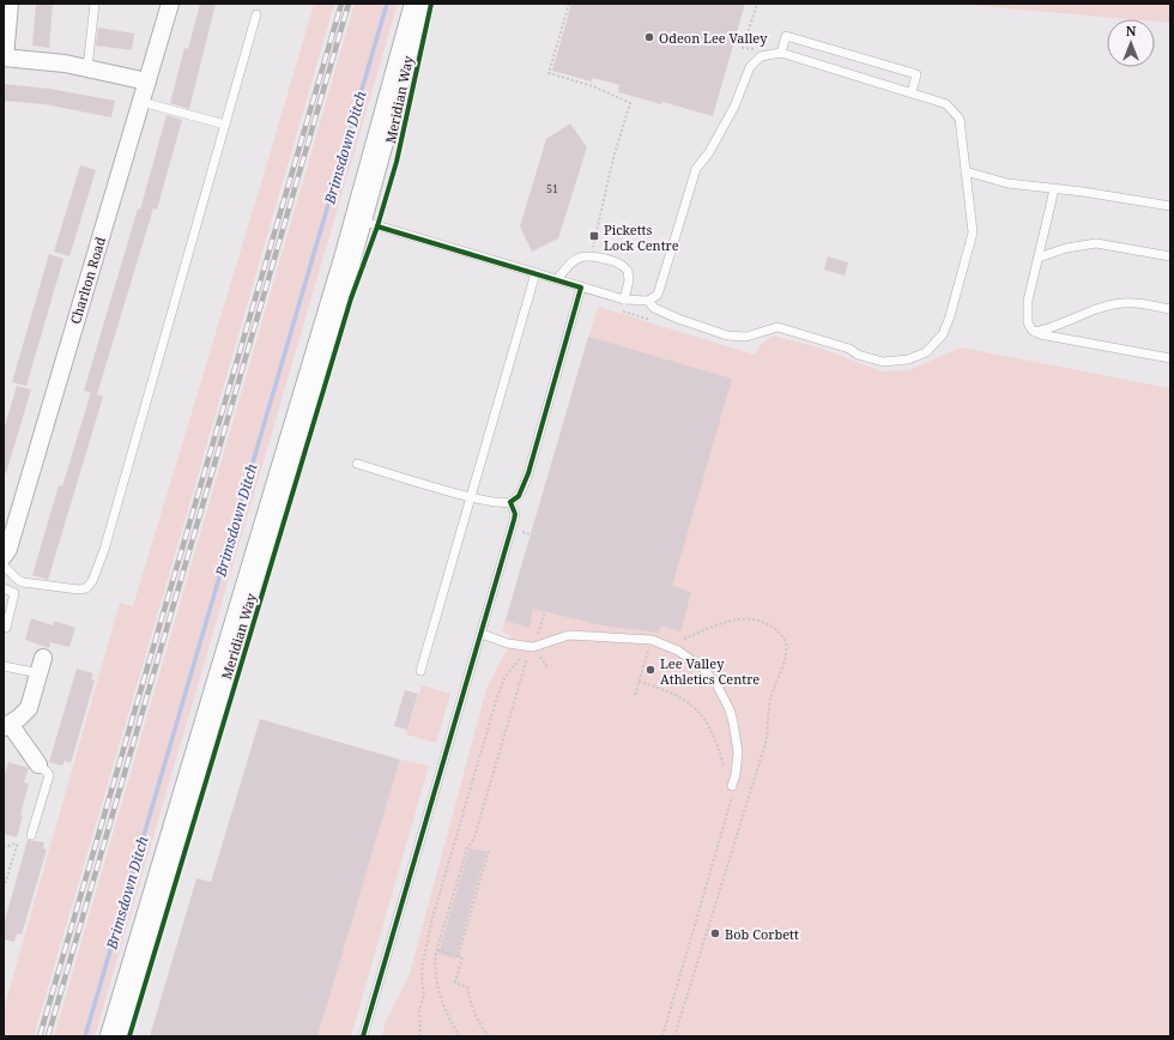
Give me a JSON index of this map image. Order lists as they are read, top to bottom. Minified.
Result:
{"streets":{"main road":["Meridian Way"],"street":["Charlton Road"]},"water":["Brimsdown Ditch"],"places":{"other":["Odeon Lee Valley","Lee Valley Athletics Centre","Bob Corbett"],"transit":["Picketts Lock Centre"]},"house_numbers":["51"],"north":"top"}
